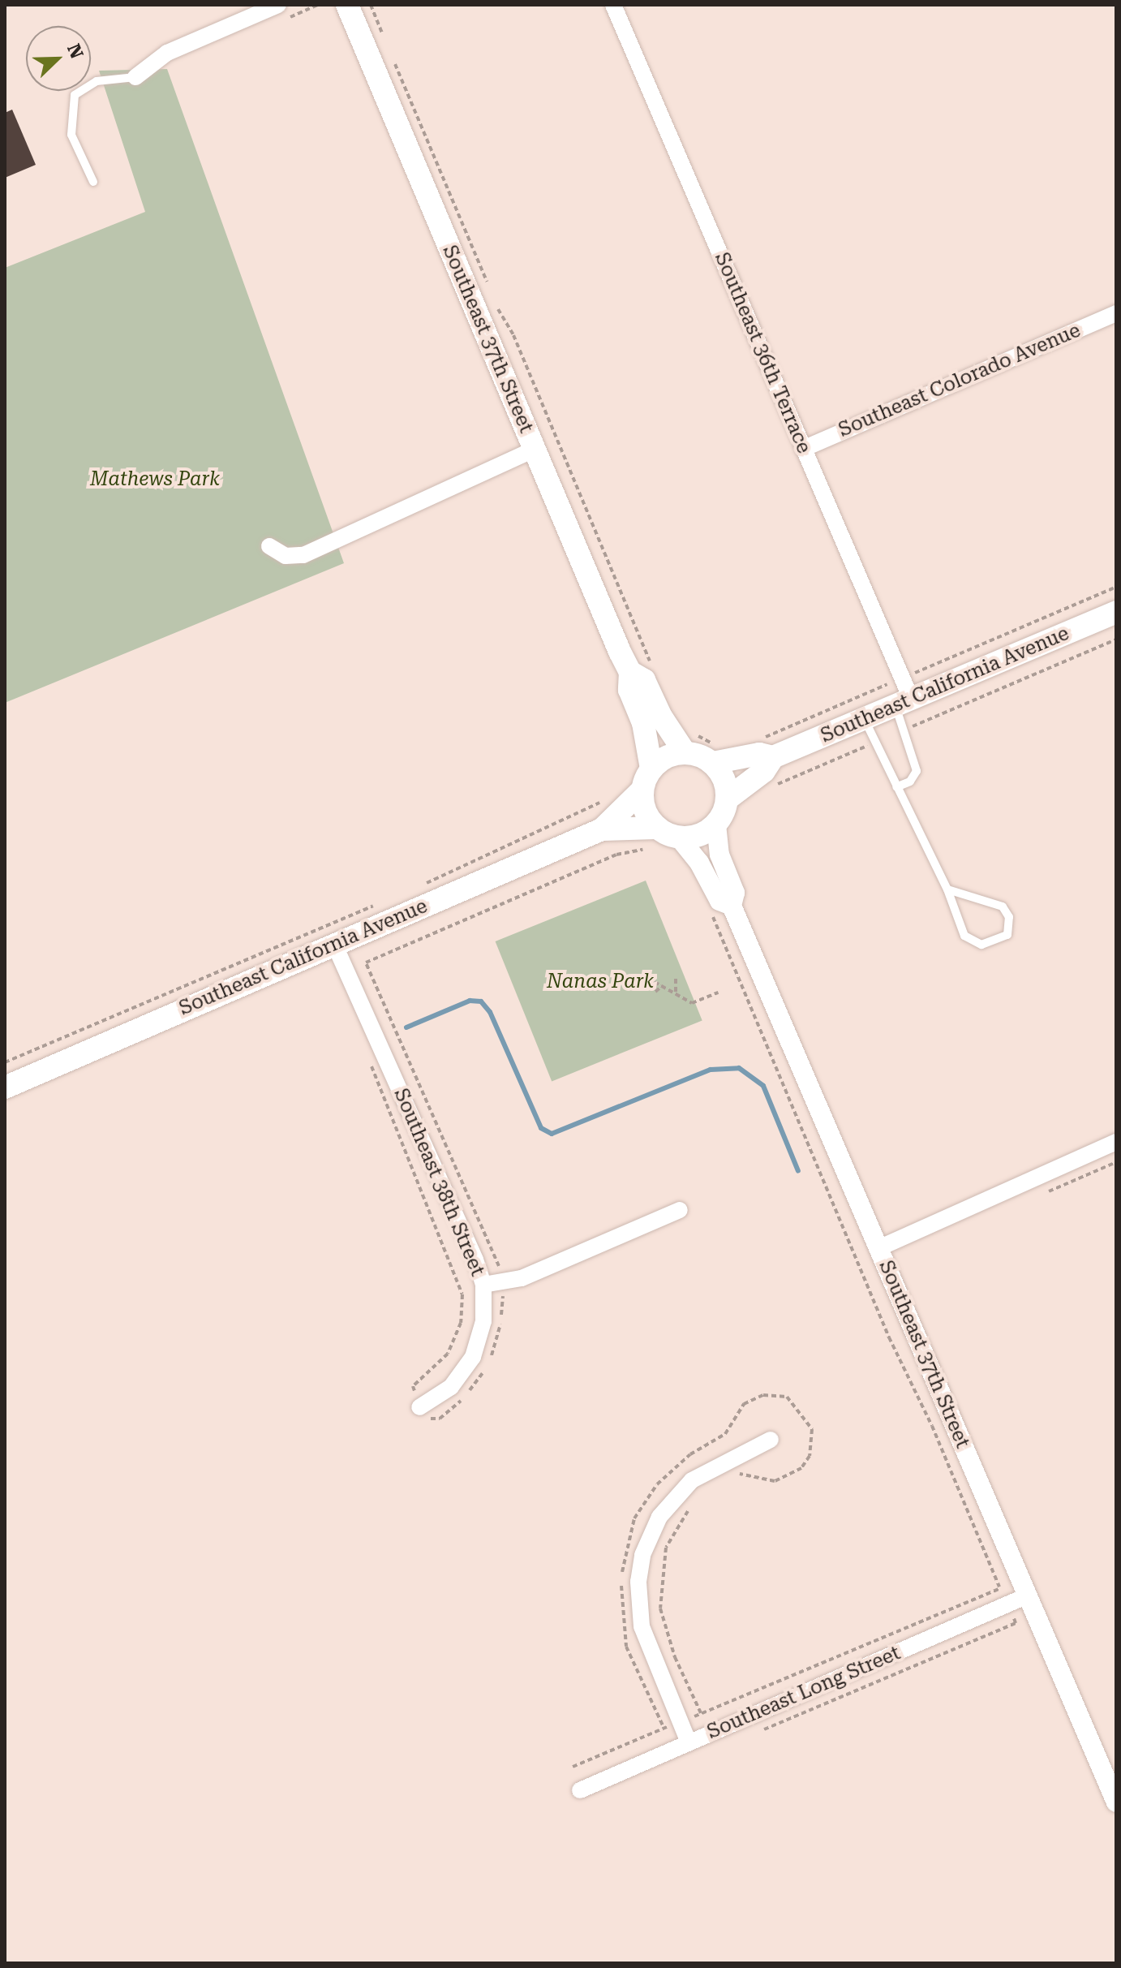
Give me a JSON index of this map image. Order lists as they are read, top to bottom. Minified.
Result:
{"streets":{"main road":["Southeast 37th Street","Southeast California Avenue"],"street":["Southeast 36th Terrace","Southeast Colorado Avenue","Southeast 38th Street","Southeast Long Street"]},"crossings":[["Southeast 37th Street","Southeast Long Street"],["Southeast 36th Terrace","Southeast Colorado Avenue"],["Southeast 36th Terrace","Southeast California Avenue"],["Southeast California Avenue","Southeast 38th Street"]],"parks":["Mathews Park","Nanas Park"],"north":"top right"}
